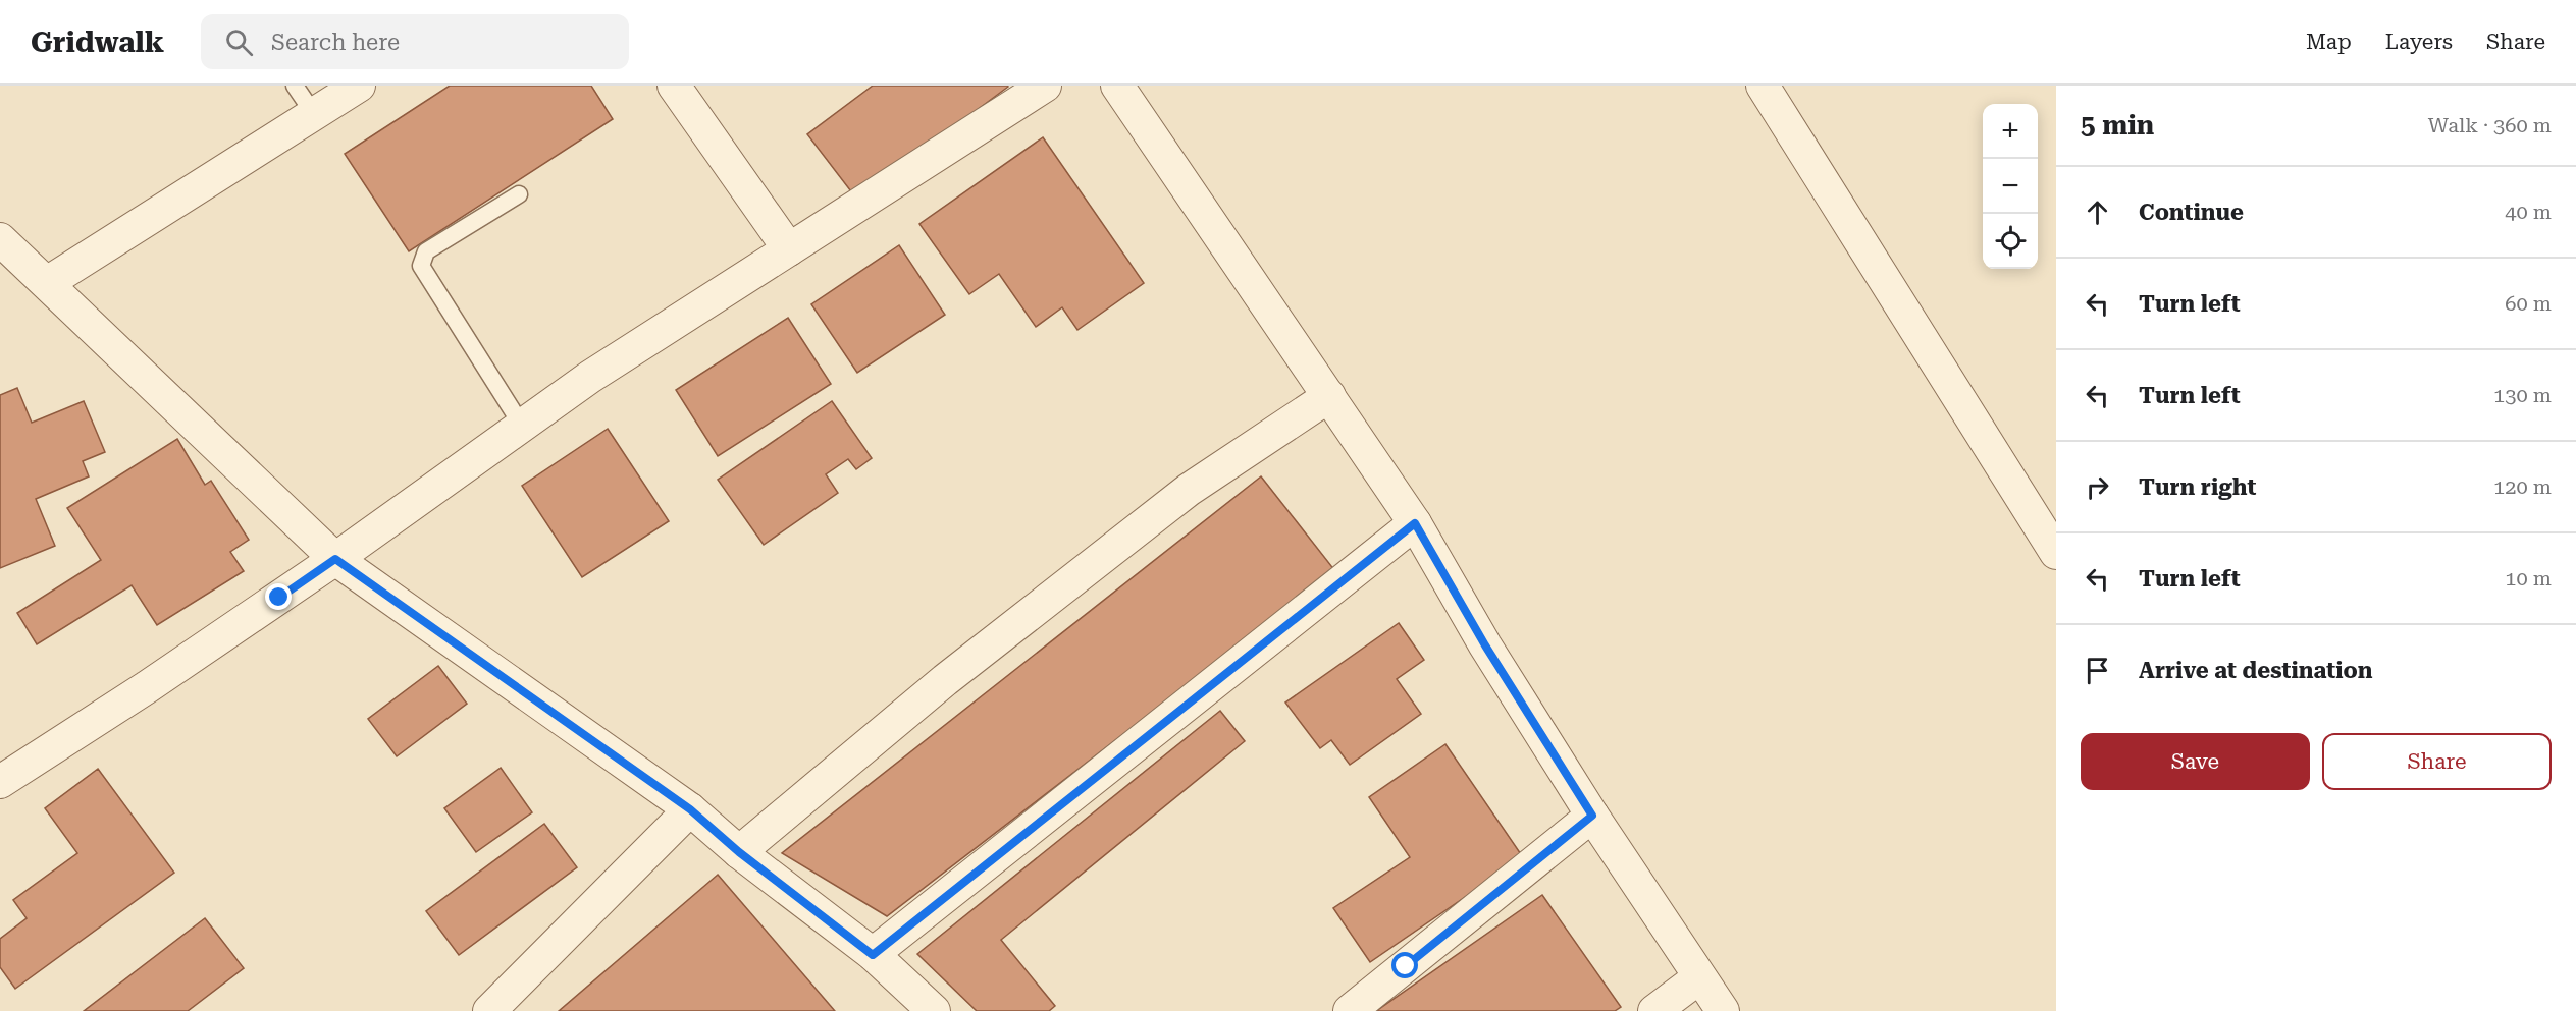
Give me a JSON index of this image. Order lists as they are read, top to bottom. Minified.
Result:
{"page":{"header":"Gridwalk","search":"Search here","nav":["Map","Layers","Share"],"heading":["5 min","Walk · 360 m"],"map_buttons":["+","−"],"list":[["Continue","40 m"],["Turn left","60 m"],["Turn left","130 m"],["Turn right","120 m"],["Turn left","10 m"],"Arrive at destination"],"buttons":["Save","Share"]}}
